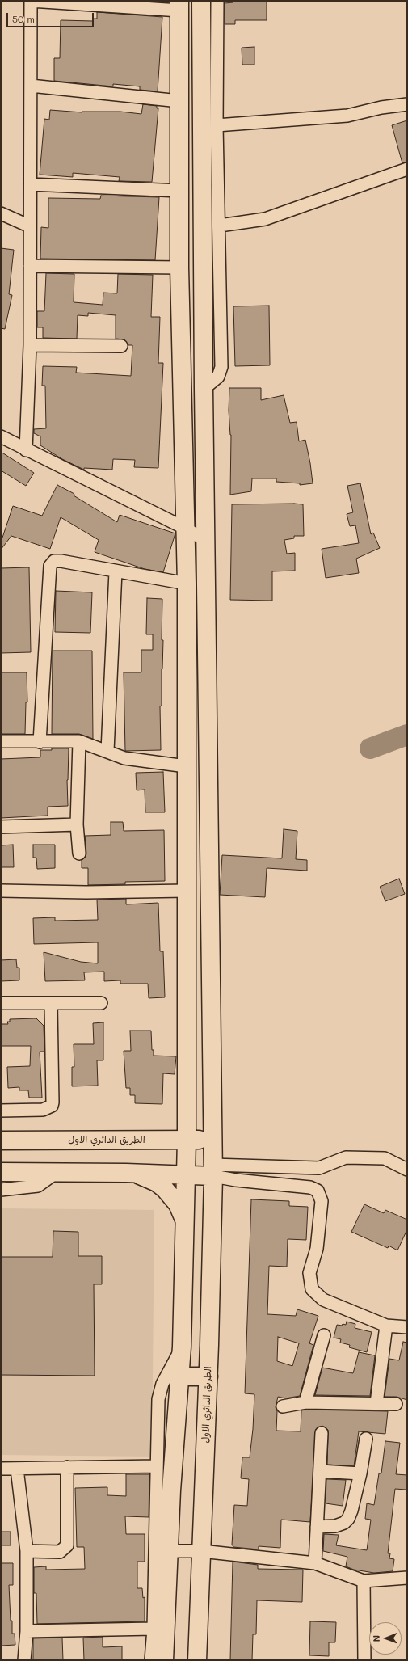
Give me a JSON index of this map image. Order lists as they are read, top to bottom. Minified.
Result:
{"streets":{"main road":["الطريق الدائري الاول"]},"scale_bar":"50 m","north":"left"}
